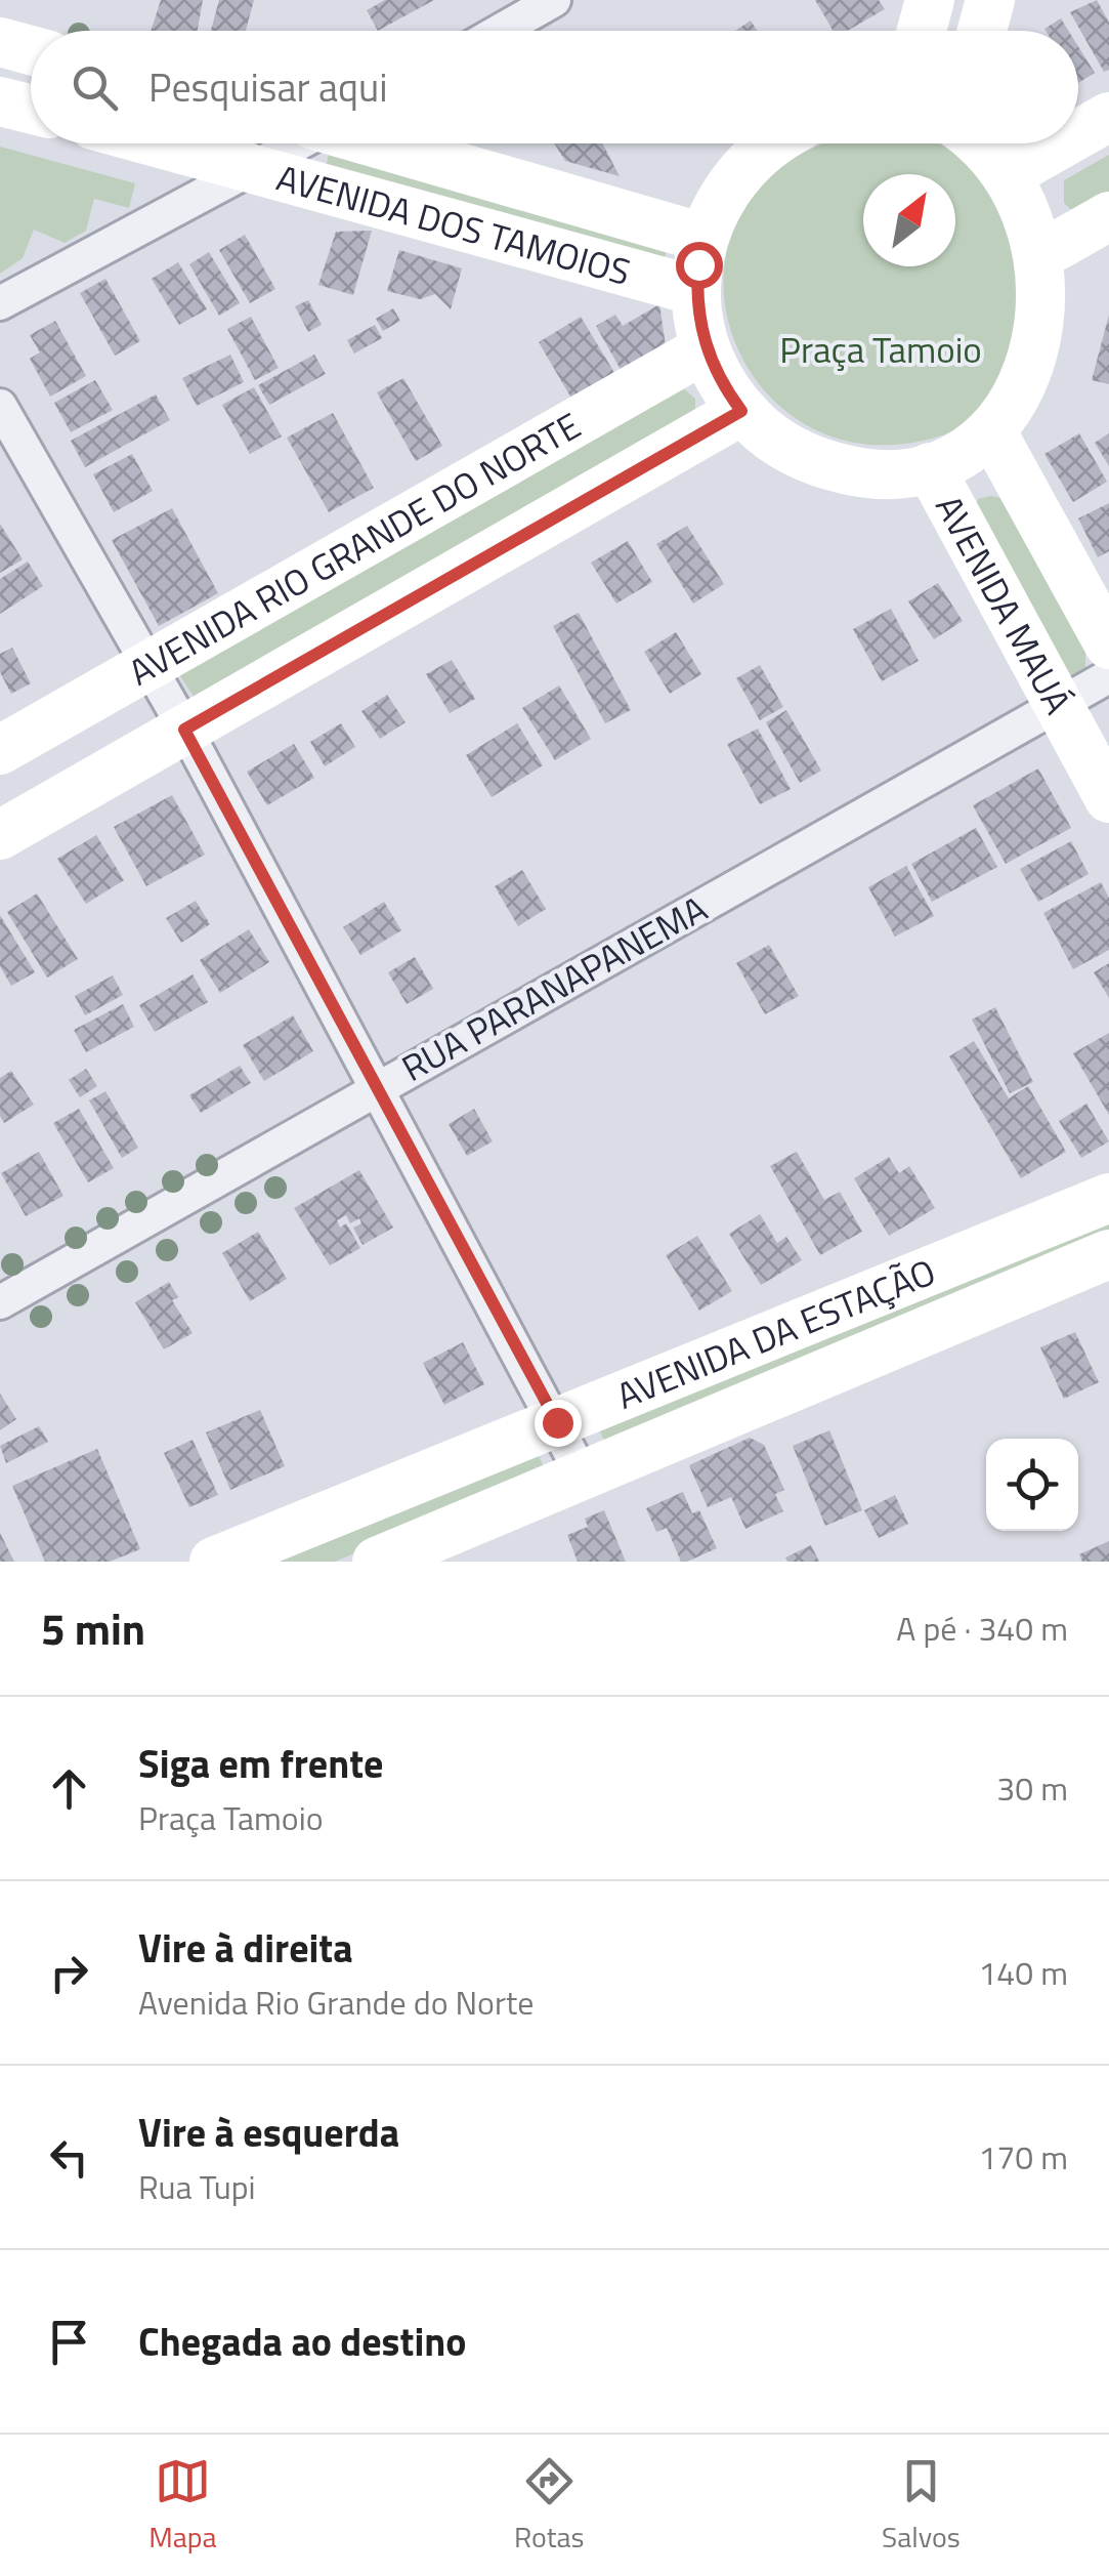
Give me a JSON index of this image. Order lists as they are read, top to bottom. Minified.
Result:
{"streets":{"street":["AVENIDA DOS TAMOIOS","AVENIDA RIO GRANDE DO NORTE","AVENIDA MAUÁ","RUA PARANAPANEMA","AVENIDA DA ESTAÇÃO"]},"crossings":[["AVENIDA MAUÁ","RUA PARANAPANEMA"]],"parks":["Praça Tamoio"],"north":"top right","page":{"search":"Pesquisar aqui","heading":["5 min","A pé · 340 m"],"list":[["Siga em frente","Praça Tamoio","30 m"],["Vire à direita","Avenida Rio Grande do Norte","140 m"],["Vire à esquerda","Rua Tupi","170 m"],"Chegada ao destino"],"nav":["Mapa","Rotas","Salvos"]}}
